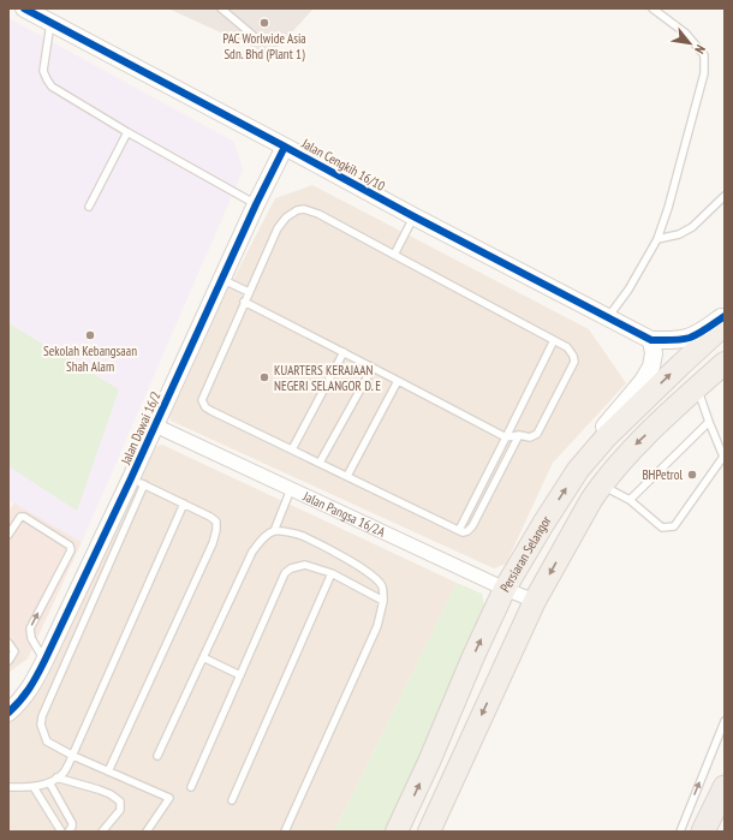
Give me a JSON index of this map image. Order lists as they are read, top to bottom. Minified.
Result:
{"streets":{"main road":["Persiaran Selangor"],"street":["Jalan Cengkih 16/10","Jalan Dawai 16/2","Jalan Pangsa 16/2A"]},"crossings":[["Jalan Cengkih 16/10","Jalan Dawai 16/2"],["Jalan Dawai 16/2","Jalan Pangsa 16/2A"],["Jalan Pangsa 16/2A","Persiaran Selangor"]],"places":["PAC Worlwide Asia Sdn. Bhd (Plant 1)","Sekolah Kebangsaan Shah Alam","KUARTERS KERAJAAN NEGERI SELANGOR D. E","BHPetrol"],"north":"bottom right"}
